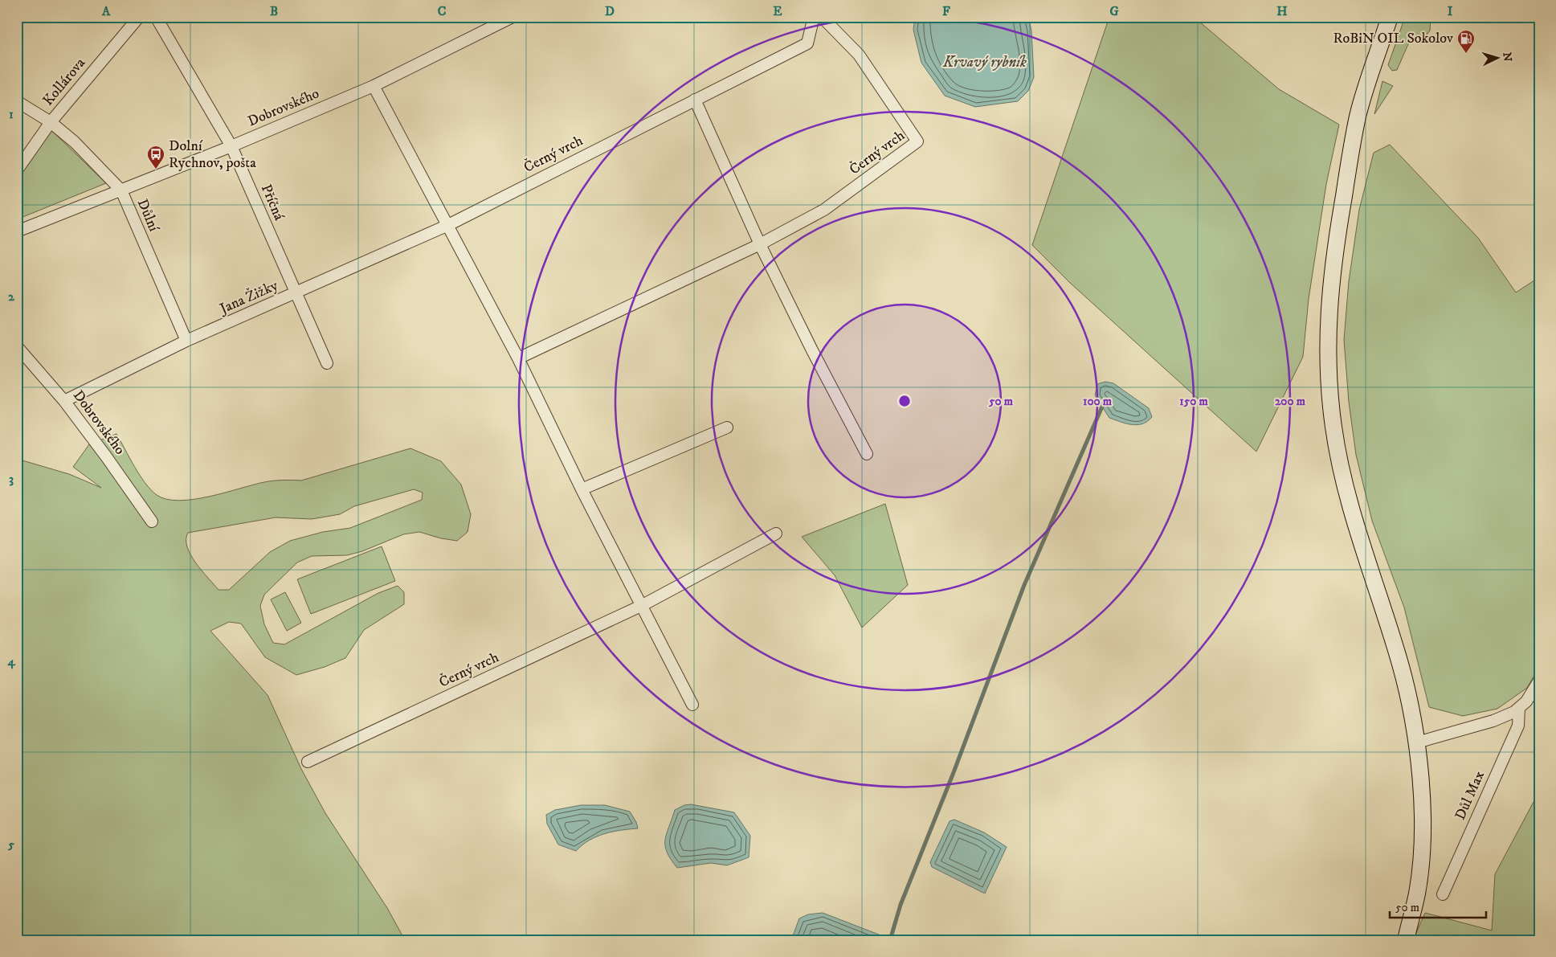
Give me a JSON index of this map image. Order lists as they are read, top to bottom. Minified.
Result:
{"streets":{"street":["Kollárova","Dobrovského","Černý vrch","Příčná","Důlní","Jana Žižky","Důl Max"]},"crossings":[["Kollárova","Důlní"],["Dobrovského","Příčná"],["Dobrovského","Důlní"],["Dobrovského","Jana Žižky"],["Černý vrch","Jana Žižky"],["Příčná","Jana Žižky"],["Důlní","Jana Žižky"]],"water":["Krvavý rybník"],"places":{"fuel station":["RoBiN OIL Sokolov"],"bus stop":["Dolní Rychnov, pošta"]},"scale_bar":"50 m","north":"right","grid":{"columns":["A","B","C","D","E","F","G","H","I"],"rows":["1","2","3","4","5"]},"rings":["50 m","100 m","150 m","200 m"]}
